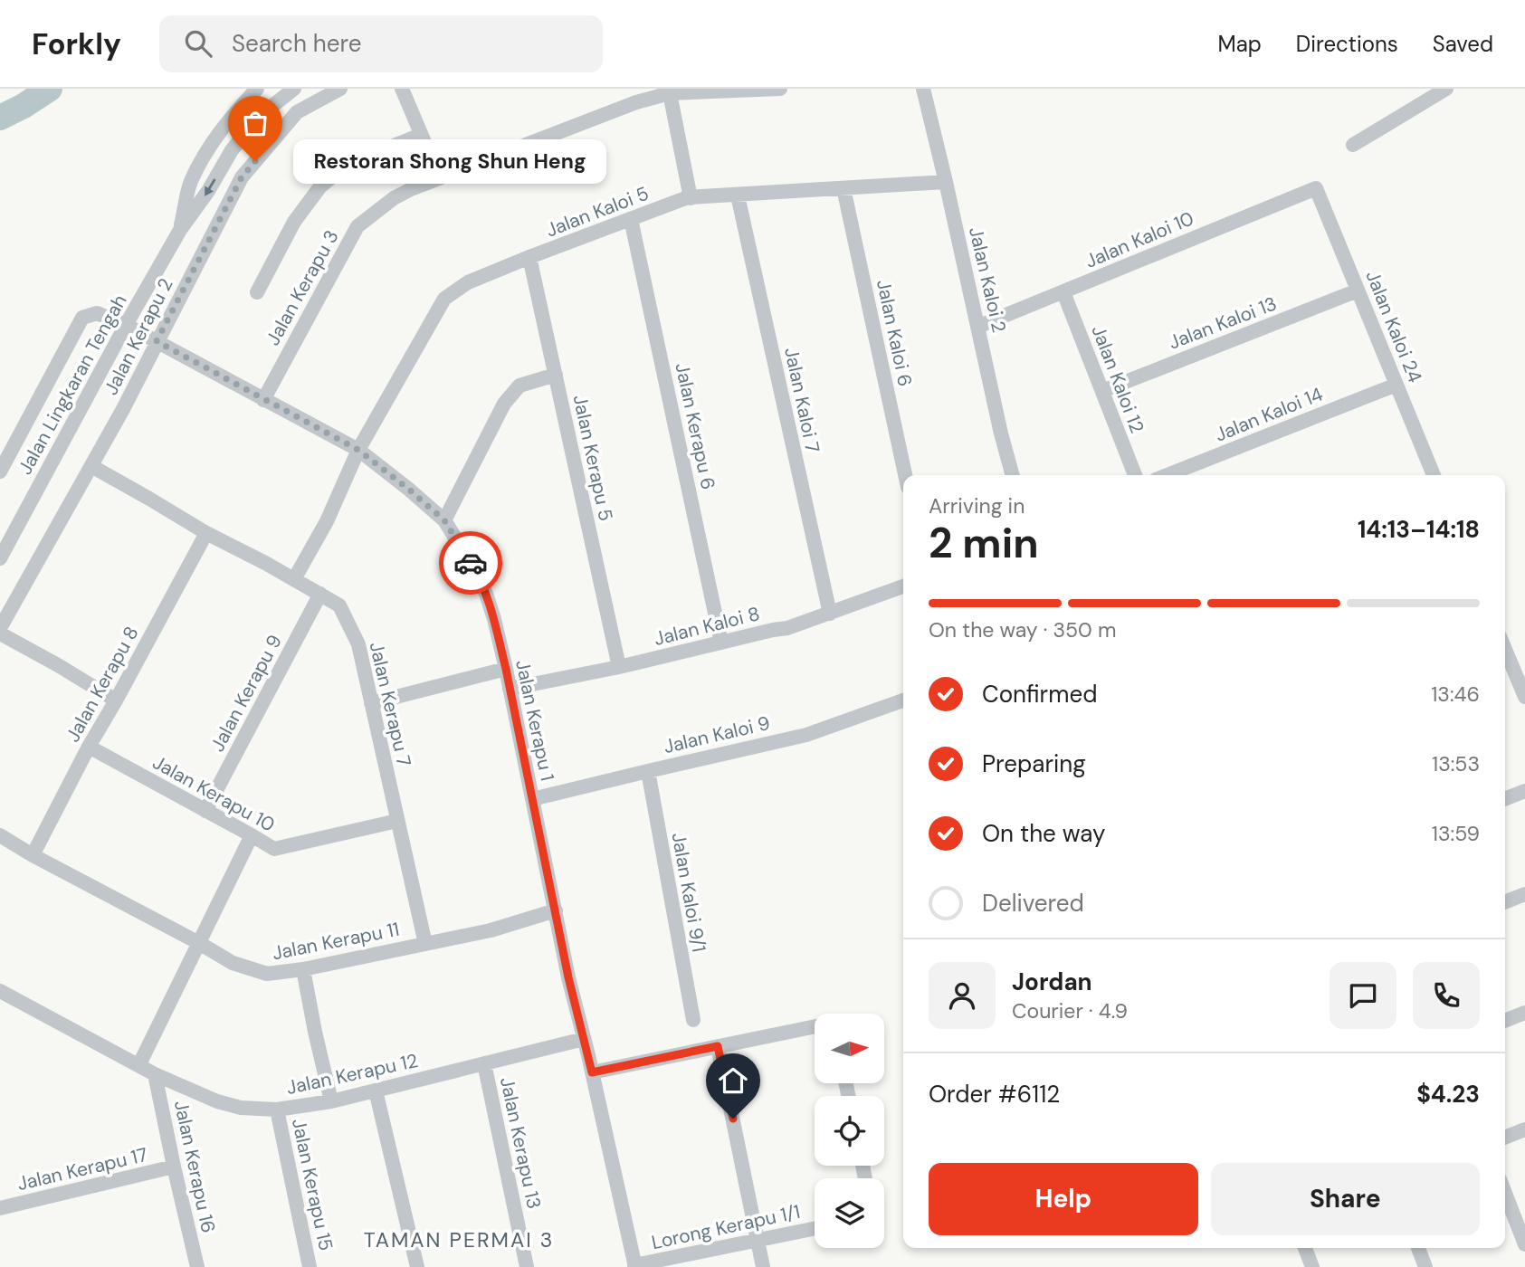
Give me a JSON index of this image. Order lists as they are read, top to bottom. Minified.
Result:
{"streets":{"street":["Jalan Kaloi 5","Jalan Kaloi 10","Jalan Kaloi 2","Jalan Kerapu 3","Jalan Kaloi 13","Jalan Kaloi 24","Jalan Kaloi 6","Jalan Kerapu 2","Jalan Kaloi 12","Jalan Lingkaran Tengah","Jalan Kaloi 7","Jalan Kaloi 14","Jalan Kerapu 6","Jalan Kerapu 5","Jalan Kaloi 8","Jalan Kerapu 8","Jalan Kerapu 9","Jalan Kerapu 7","Jalan Kerapu 1","Jalan Kaloi 9","Jalan Kerapu 10","Jalan Kaloi 9/1","Jalan Kerapu 11","Jalan Kerapu 12","Jalan Kerapu 13","Jalan Kerapu 16","Jalan Kerapu 17","Jalan Kerapu 15","Lorong Kerapu 1/1"]},"crossings":[["Jalan Kaloi 5","Jalan Kaloi 2"],["Jalan Kaloi 5","Jalan Kaloi 6"],["Jalan Kaloi 5","Jalan Kaloi 7"],["Jalan Kaloi 5","Jalan Kerapu 6"],["Jalan Kaloi 5","Jalan Kerapu 5"],["Jalan Kaloi 5","Jalan Kerapu 7"],["Jalan Kaloi 5","Jalan Kerapu 1"],["Jalan Kaloi 10","Jalan Kaloi 2"],["Jalan Kaloi 10","Jalan Kaloi 24"],["Jalan Kaloi 10","Jalan Kaloi 12"],["Jalan Kerapu 3","Jalan Kerapu 1"],["Jalan Kaloi 13","Jalan Kaloi 24"],["Jalan Kaloi 13","Jalan Kaloi 12"],["Jalan Kaloi 24","Jalan Kaloi 14"],["Jalan Kerapu 2","Jalan Kerapu 7"],["Jalan Kerapu 2","Jalan Kerapu 1"],["Jalan Lingkaran Tengah","Jalan Kerapu 1"],["Jalan Kaloi 7","Jalan Kaloi 8"],["Jalan Kerapu 6","Jalan Kaloi 8"],["Jalan Kerapu 5","Jalan Kaloi 8"],["Jalan Kaloi 8","Jalan Kerapu 1"],["Jalan Kerapu 8","Jalan Kerapu 7"],["Jalan Kerapu 8","Jalan Kerapu 10"],["Jalan Kerapu 8","Jalan Kerapu 11"],["Jalan Kerapu 9","Jalan Kerapu 7"],["Jalan Kerapu 9","Jalan Kerapu 10"],["Jalan Kerapu 7","Jalan Kerapu 10"],["Jalan Kerapu 7","Jalan Kerapu 11"],["Jalan Kerapu 1","Jalan Kaloi 9"],["Jalan Kerapu 1","Jalan Kerapu 11"],["Jalan Kerapu 1","Jalan Kerapu 12"],["Jalan Kerapu 1","Lorong Kerapu 1/1"],["Jalan Kaloi 9","Jalan Kaloi 9/1"],["Jalan Kerapu 12","Jalan Kerapu 13"],["Jalan Kerapu 12","Jalan Kerapu 16"],["Jalan Kerapu 12","Jalan Kerapu 15"],["Jalan Kerapu 16","Jalan Kerapu 17"]],"districts":["TAMAN PERMAI 3"],"places":["Restoran Shong Shun Heng"],"north":"right","page":{"header":"Forkly","search":"Search here","nav":["Map","Directions","Saved"],"bubble":"Restoran Shong Shun Heng","heading":["2 min","Arriving in","14:13–14:18"],"panel":["Jordan","Courier · 4.9","Order #6112","$4.23"],"bar":"On the way · 350 m","list":[["Confirmed","13:46"],["Preparing","13:53"],["On the way","13:59"],"Delivered"],"buttons":["Help","Share"]}}
